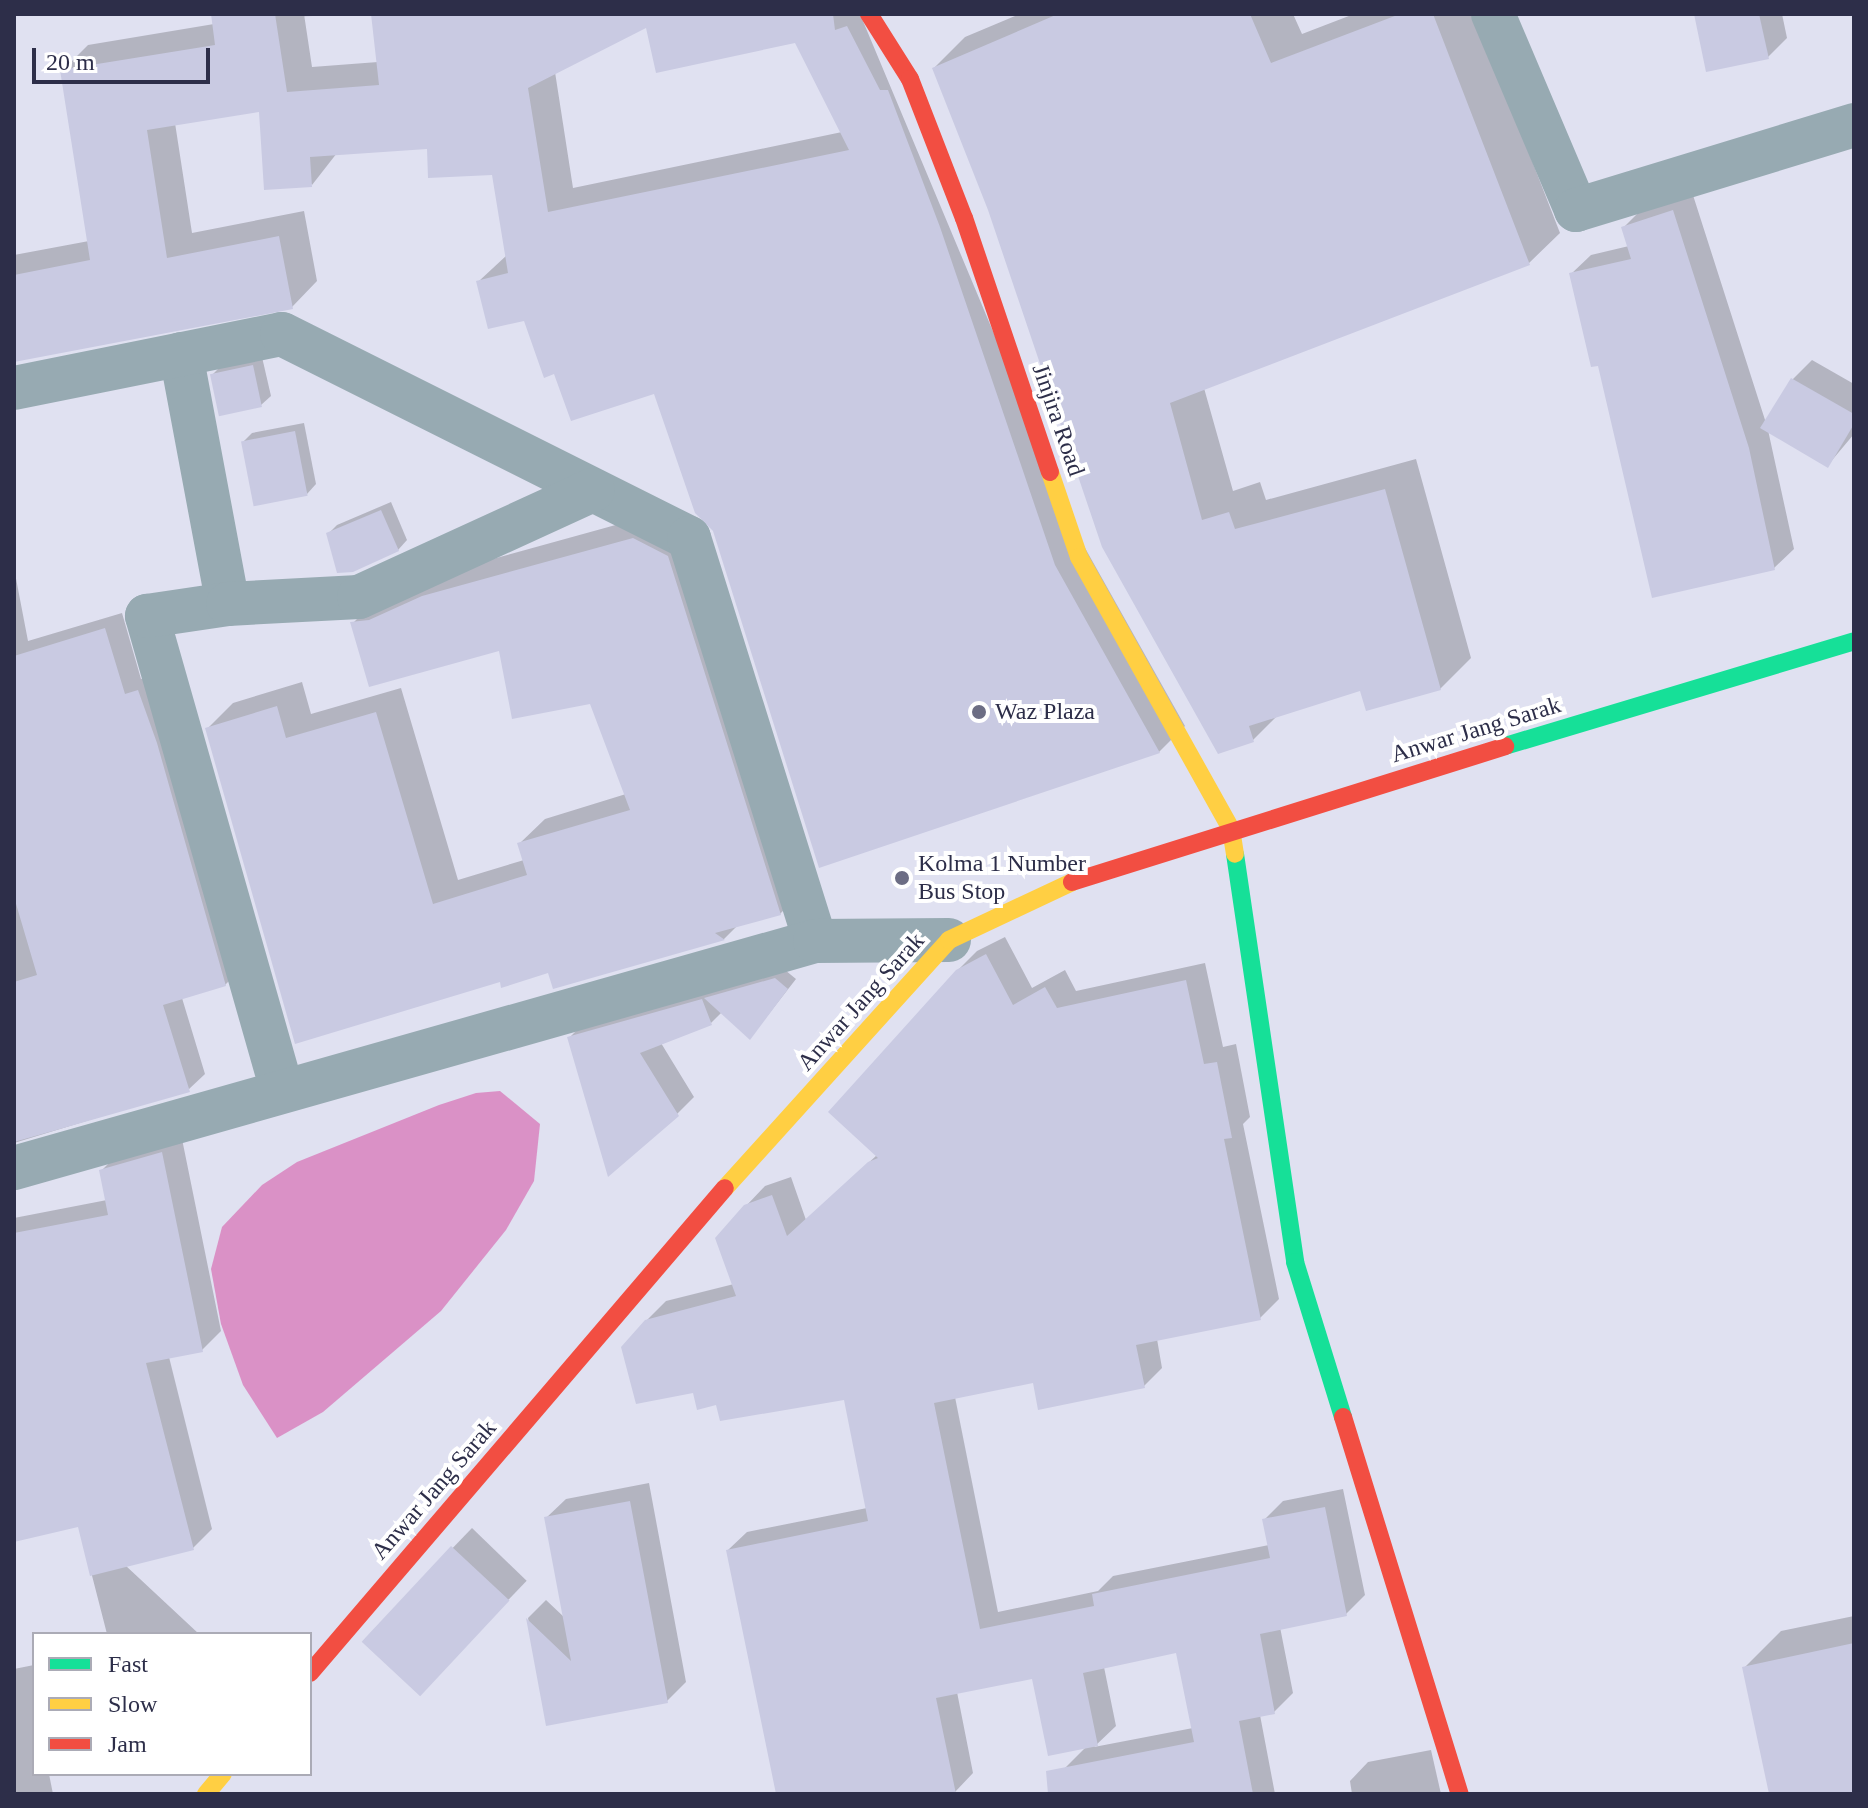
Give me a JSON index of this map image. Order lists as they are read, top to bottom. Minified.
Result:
{"streets":{"main road":["Jinjira Road","Anwar Jang Sarak"]},"crossings":[["Jinjira Road","Anwar Jang Sarak"]],"places":["Waz Plaza","Kolma 1 Number Bus Stop"],"legend":["Fast","Slow","Jam"],"scale_bar":"20 m"}
